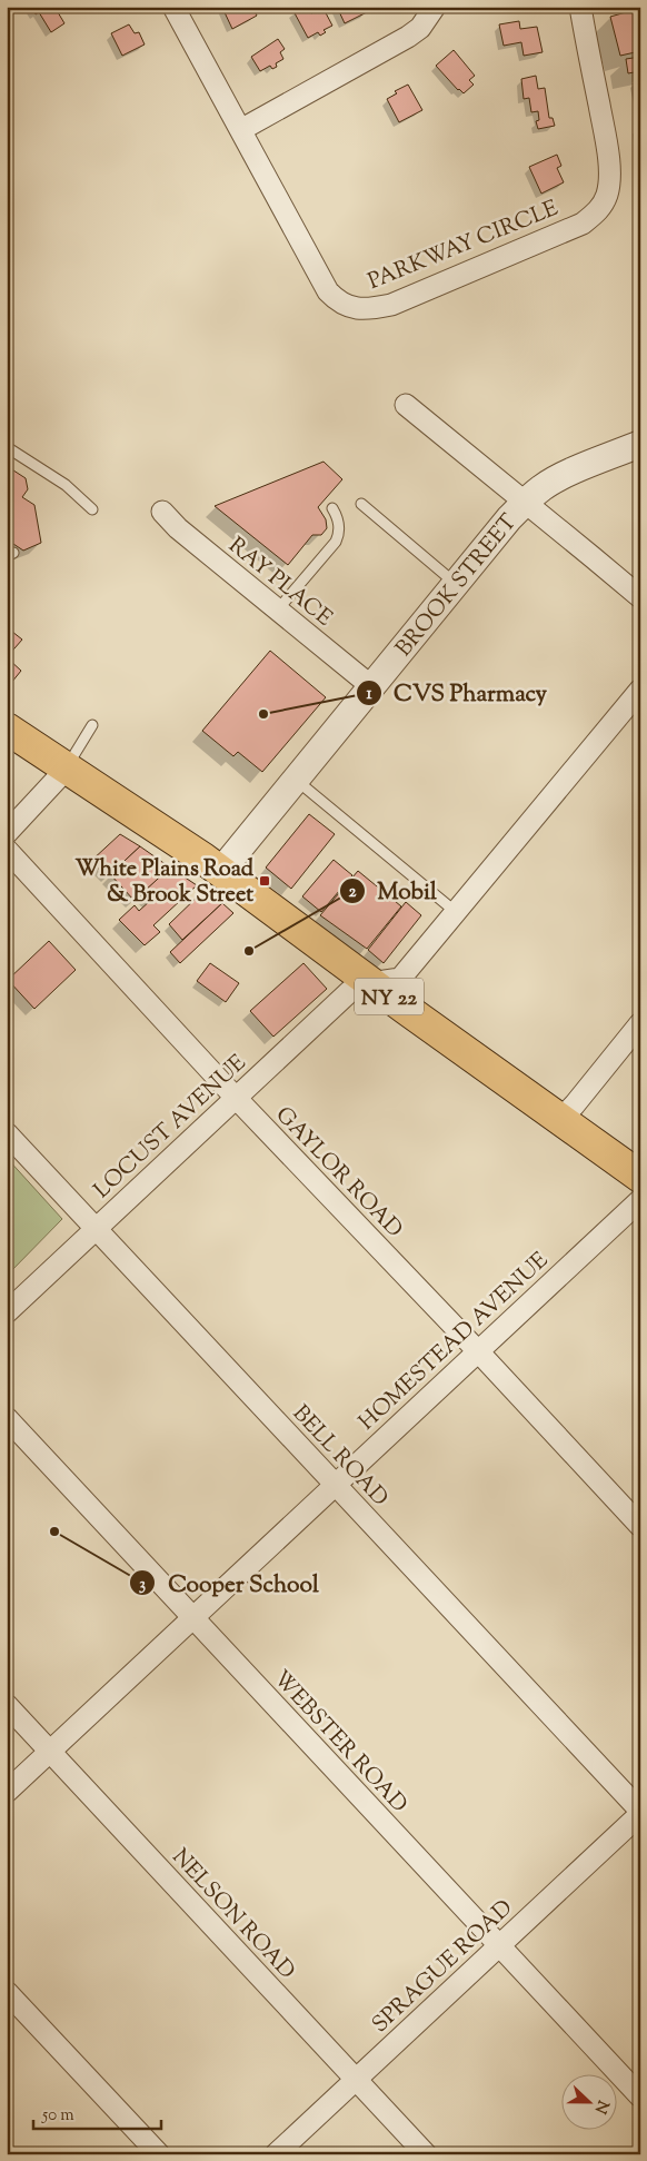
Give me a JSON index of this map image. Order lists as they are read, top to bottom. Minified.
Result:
{"streets":{"main road":["NY 22"],"street":["PARKWAY CIRCLE","RAY PLACE","BROOK STREET","LOCUST AVENUE","GAYLOR ROAD","HOMESTEAD AVENUE","BELL ROAD","WEBSTER ROAD","NELSON ROAD","SPRAGUE ROAD"]},"crossings":[["RAY PLACE","BROOK STREET"],["BROOK STREET","NY 22"],["NY 22","LOCUST AVENUE"],["LOCUST AVENUE","GAYLOR ROAD"],["LOCUST AVENUE","BELL ROAD"],["GAYLOR ROAD","HOMESTEAD AVENUE"],["HOMESTEAD AVENUE","BELL ROAD"],["HOMESTEAD AVENUE","WEBSTER ROAD"],["HOMESTEAD AVENUE","NELSON ROAD"],["BELL ROAD","SPRAGUE ROAD"],["WEBSTER ROAD","SPRAGUE ROAD"],["NELSON ROAD","SPRAGUE ROAD"]],"places":{"other":["CVS Pharmacy","Mobil","Cooper School"],"transit":["White Plains Road & Brook Street"]},"scale_bar":"50 m","north":"right"}
